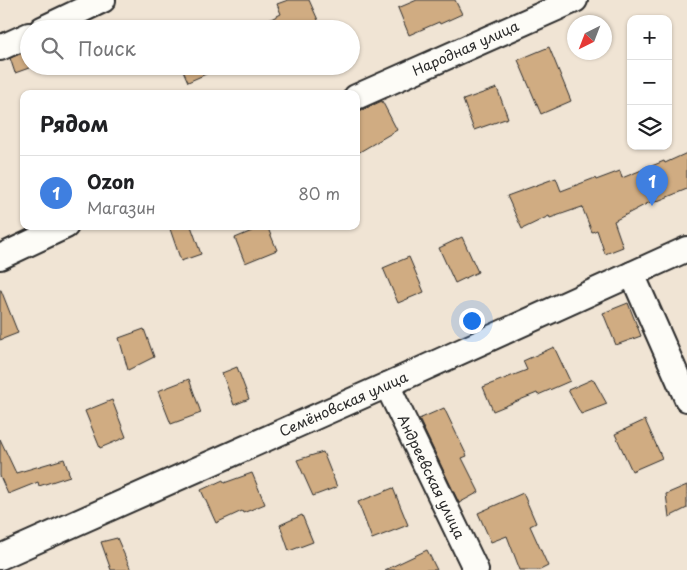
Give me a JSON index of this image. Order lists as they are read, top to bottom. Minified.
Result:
{"streets":{"street":["Народная улица","Семёновская улица","Андреевская улица"]},"crossings":[["Семёновская улица","Андреевская улица"]],"north":"bottom left","page":{"map_buttons":["+","−"],"search":"Поиск","heading":"Рядом","list":[{"mark":"1","name":"Ozon","note":"Магазин","value":"80 m"}],"pins":"1"}}
